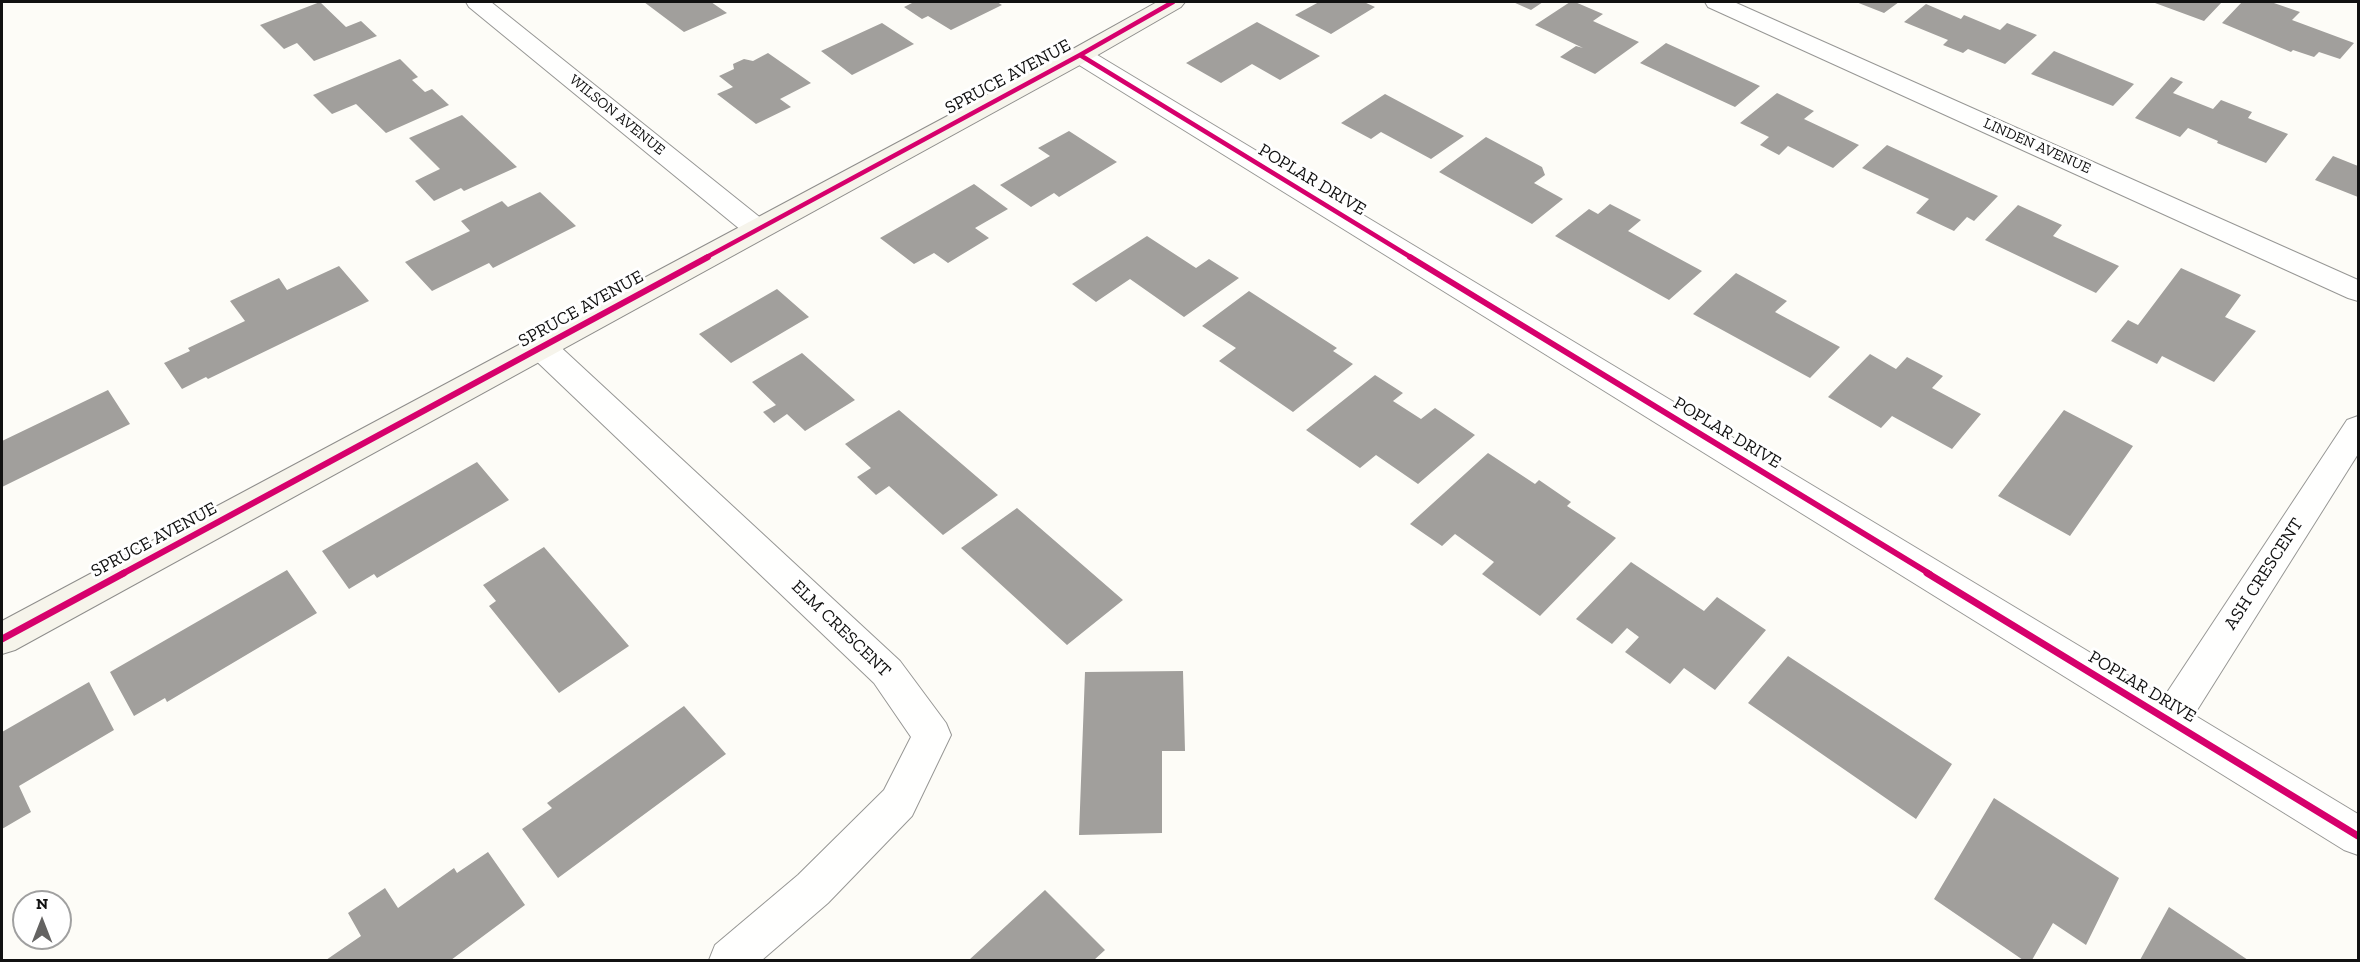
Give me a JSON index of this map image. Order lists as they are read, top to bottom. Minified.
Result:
{"streets":{"street":["SPRUCE AVENUE","WILSON AVENUE","LINDEN AVENUE","POPLAR DRIVE","ASH CRESCENT","ELM CRESCENT"]},"crossings":[["SPRUCE AVENUE","WILSON AVENUE"],["SPRUCE AVENUE","POPLAR DRIVE"],["SPRUCE AVENUE","ELM CRESCENT"],["POPLAR DRIVE","ASH CRESCENT"]],"north":"top"}
